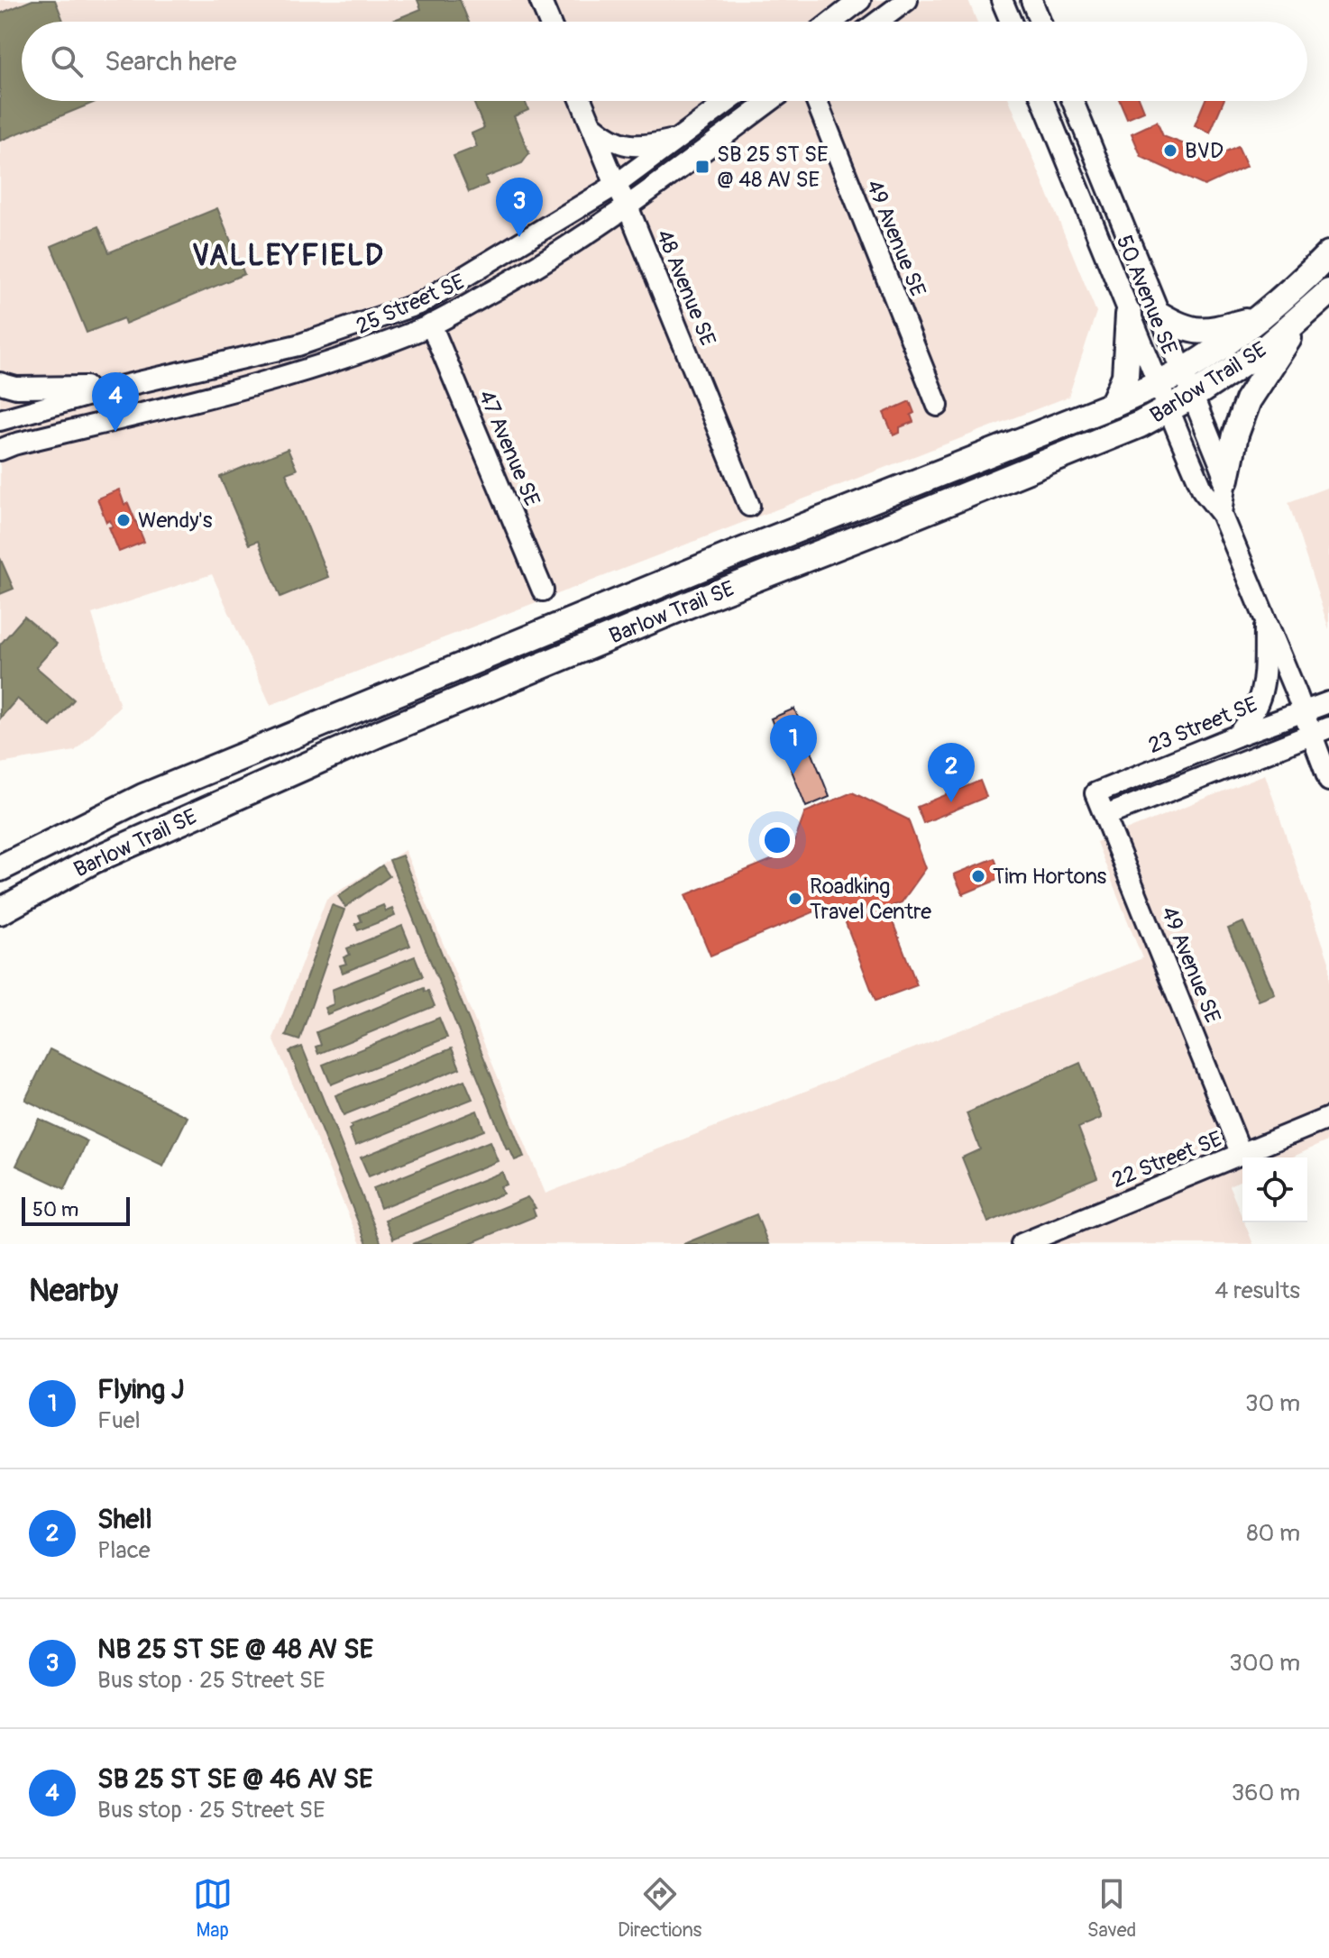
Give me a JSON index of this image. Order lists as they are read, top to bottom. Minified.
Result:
{"streets":{"main road":["Barlow Trail SE"],"street":["49 Avenue SE","48 Avenue SE","50 Avenue SE","25 Street SE","47 Avenue SE","23 Street SE","22 Street SE"]},"crossings":[["49 Avenue SE","23 Street SE"],["49 Avenue SE","22 Street SE"],["48 Avenue SE","25 Street SE"],["50 Avenue SE","Barlow Trail SE"],["50 Avenue SE","23 Street SE"],["25 Street SE","47 Avenue SE"]],"districts":["VALLEYFIELD"],"places":{"other":["BVD","Wendy's","Tim Hortons","Roadking Travel Centre"],"transit":["SB 25 ST SE @ 48 AV SE"]},"scale_bar":"50 m","page":{"search":"Search here","pins":["3","4","1","2"],"scale":"50 m","heading":["Nearby","4 results"],"list":[{"mark":"1","name":"Flying J","note":"Fuel","value":"30 m"},{"mark":"2","name":"Shell","note":"Place","value":"80 m"},{"mark":"3","name":"NB 25 ST SE @ 48 AV SE","note":"Bus stop · 25 Street SE","value":"300 m"},{"mark":"4","name":"SB 25 ST SE @ 46 AV SE","note":"Bus stop · 25 Street SE","value":"360 m"}],"nav":["Map","Directions","Saved"]}}
